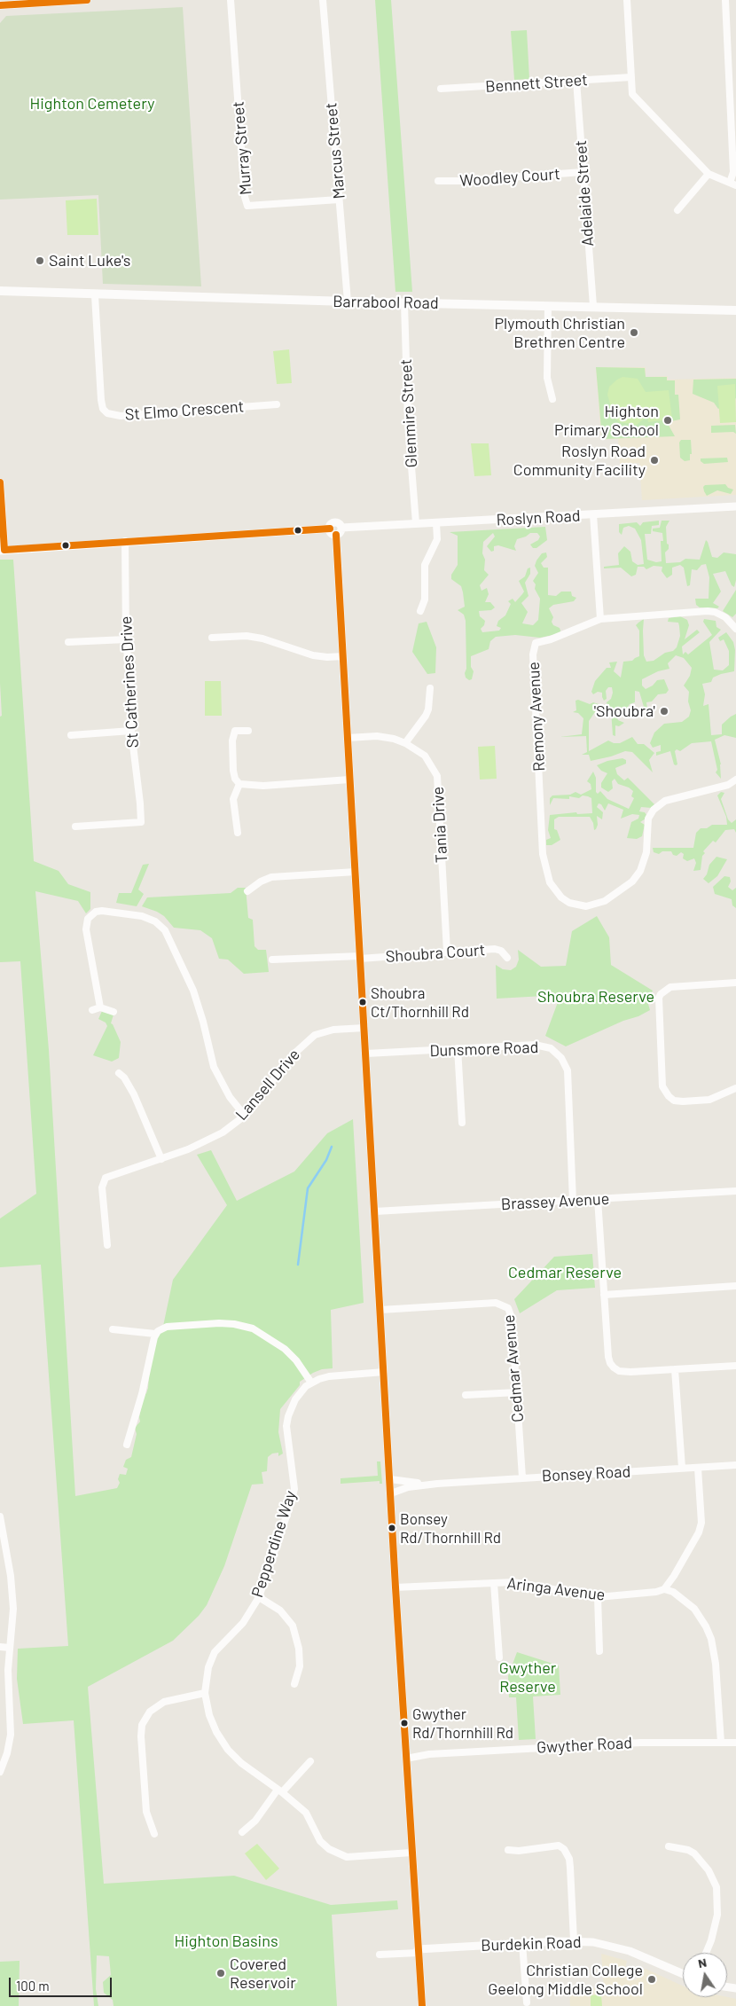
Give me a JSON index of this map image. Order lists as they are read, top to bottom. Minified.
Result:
{"streets":{"main road":["Barrabool Road"],"street":["Bennett Street","Murray Street","Marcus Street","Woodley Court","Adelaide Street","St Elmo Crescent","Glenmire Street","Roslyn Road","St Catherines Drive","Remony Avenue","Tania Drive","Shoubra Court","Dunsmore Road","Lansell Drive","Brassey Avenue","Cedmar Avenue","Bonsey Road","Pepperdine Way","Aringa Avenue","Gwyther Road","Burdekin Road"]},"crossings":[["Bennett Street","Adelaide Street"],["Murray Street","Marcus Street"],["Marcus Street","Barrabool Road"],["Woodley Court","Adelaide Street"],["Adelaide Street","Barrabool Road"],["Barrabool Road","St Elmo Crescent"],["Barrabool Road","Glenmire Street"],["Glenmire Street","Roslyn Road"],["Roslyn Road","St Catherines Drive"],["Tania Drive","Shoubra Court"],["Dunsmore Road","Brassey Avenue"],["Cedmar Avenue","Bonsey Road"]],"parks":["Highton Cemetery","Shoubra Reserve","Cedmar Reserve","Gwyther Reserve","Highton Basins"],"places":["Saint Luke's","Plymouth Christian Brethren Centre","Highton Primary School","Roslyn Road Community Facility","'Shoubra'","Shoubra Ct/Thornhill Rd","Bonsey Rd/Thornhill Rd","Gwyther Rd/Thornhill Rd","Covered Reservoir","Christian College Geelong Middle School"],"scale_bar":"100 m","north":"top"}
